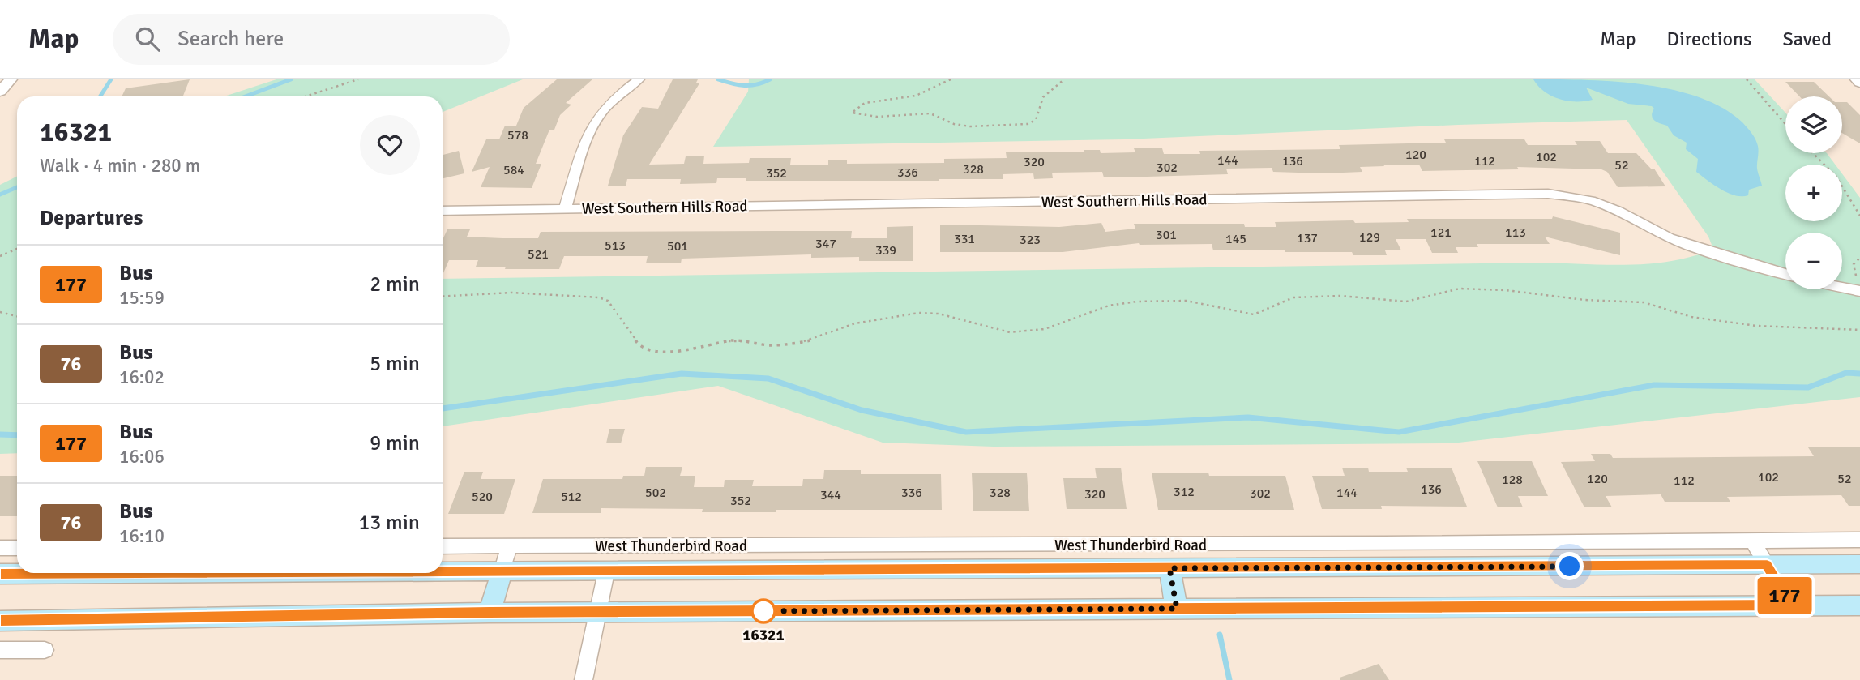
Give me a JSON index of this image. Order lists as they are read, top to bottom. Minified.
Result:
{"streets":{"main road":["West Thunderbird Road"],"street":["West Southern Hills Road"]},"places":["16321"],"lines":["bus line 177"],"house_numbers":["578","120","102","144","136","112","320","52","302","328","584","336","352","121","113","301","129","137","331","145","323","347","513","501","339","521","102","120","52","128","112","136","312","502","336","328","144","302","320","344","520","512","352"],"page":{"header":"Map","search":"Search here","nav":["Map","Directions","Saved"],"on_map":"177","map_buttons":["+","−"],"heading":[["16321","Walk · 4 min · 280 m"],"Departures"],"list":[{"mark":"177","name":"Bus","note":"15:59","value":"2 min"},{"mark":"76","name":"Bus","note":"16:02","value":"5 min"},{"mark":"177","name":"Bus","note":"16:06","value":"9 min"},{"mark":"76","name":"Bus","note":"16:10","value":"13 min"}]}}
